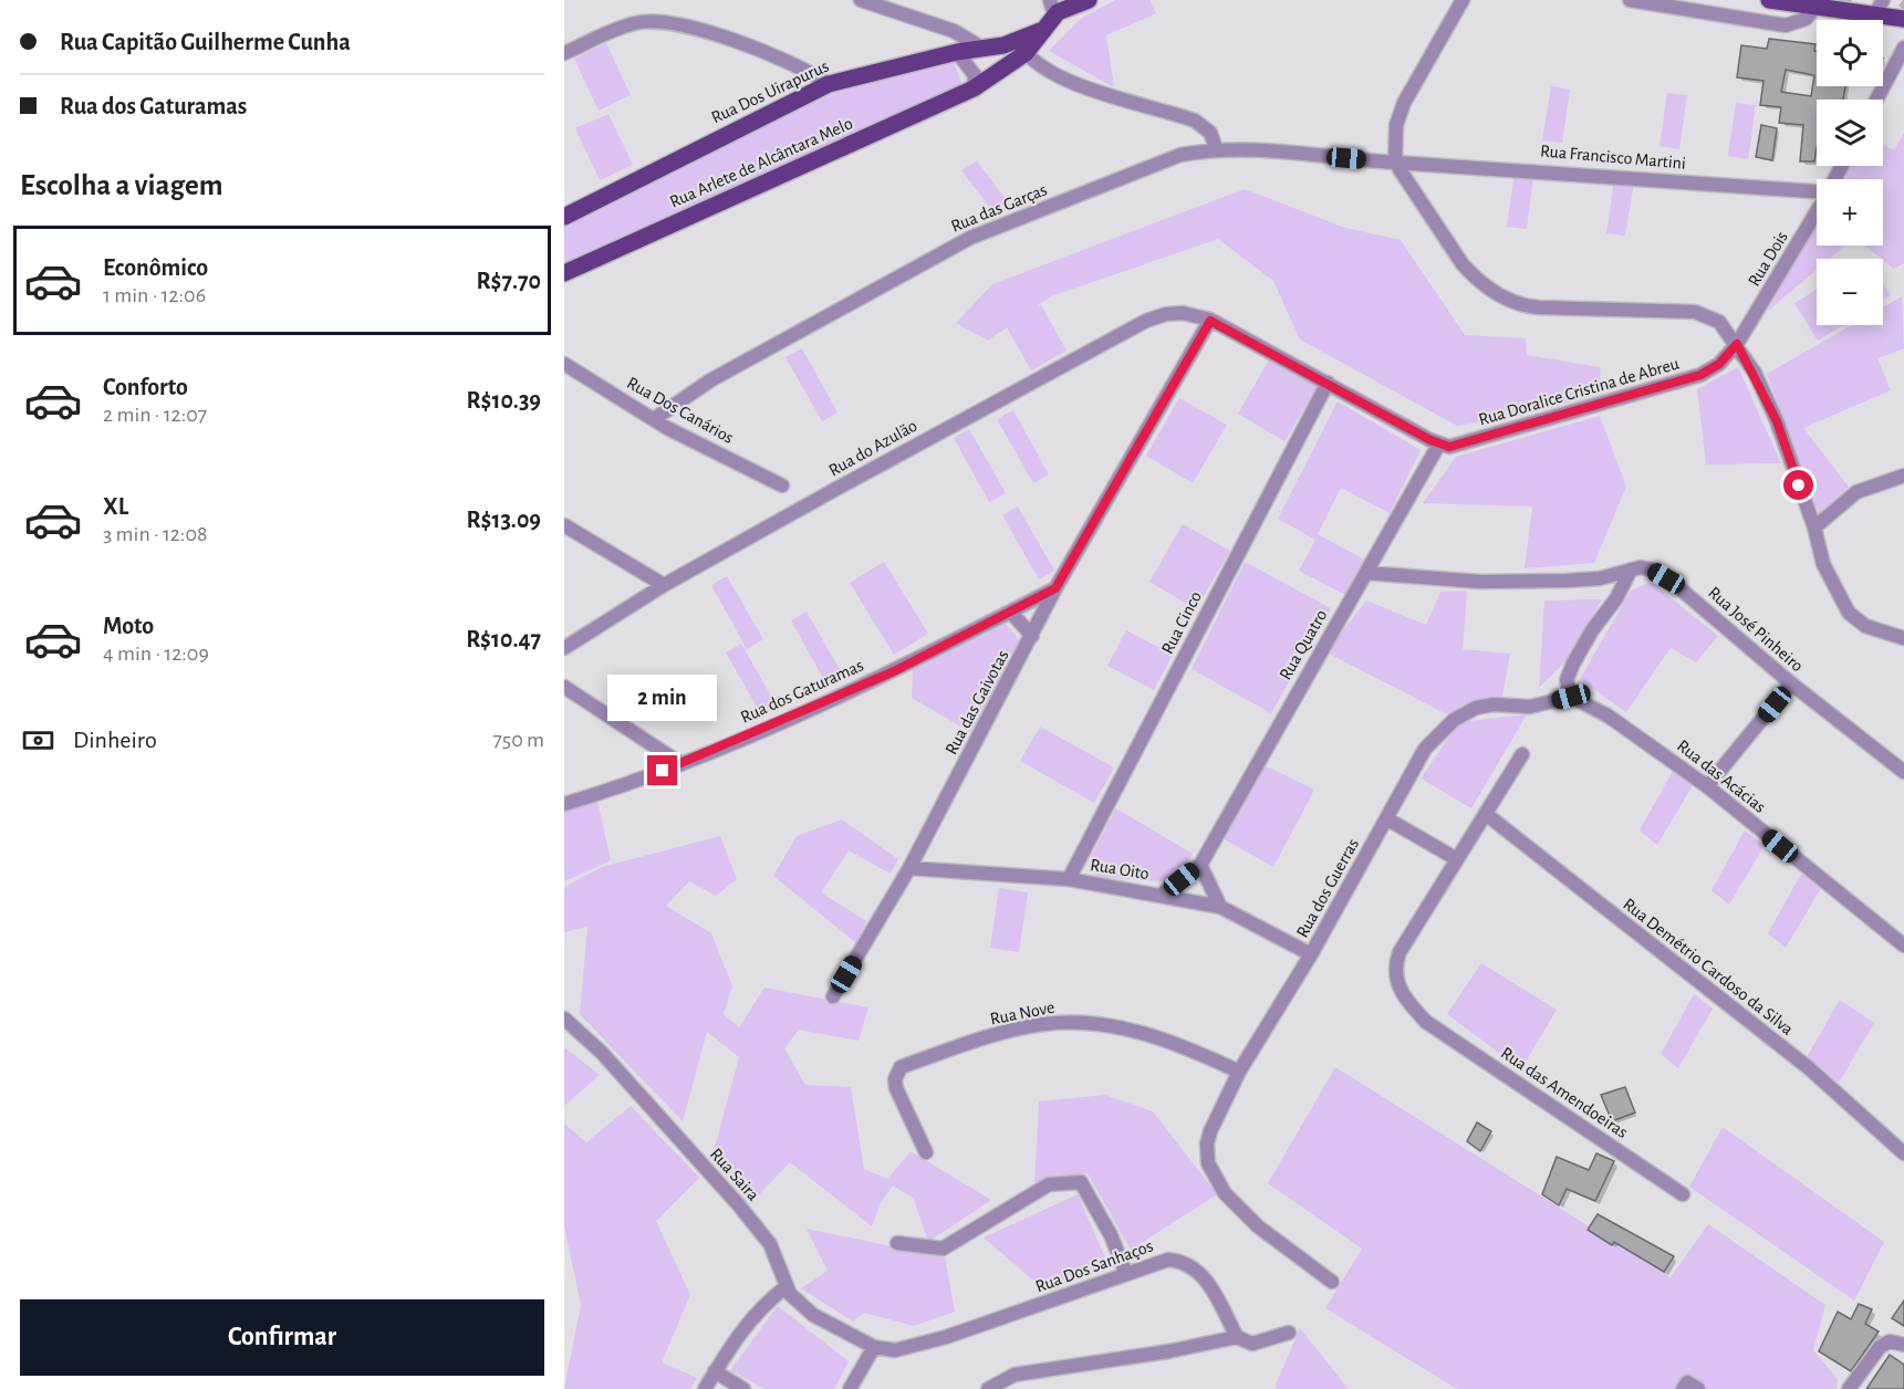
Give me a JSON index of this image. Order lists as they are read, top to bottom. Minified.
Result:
{"streets":{"main road":["Rua Dos Uirapurus","Rua Arlete de Alcântara Melo"],"street":["Rua Francisco Martini","Rua das Garças","Rua Dois","Rua Doralice Cristina de Abreu","Rua Dos Canários","Rua do Azulão","Rua Cinco","Rua José Pinheiro","Rua Quatro","Rua dos Gaturamas","Rua das Gaivotas","Rua das Acácias","Rua Oito","Rua dos Guerras","Rua Demétrio Cardoso da Silva","Rua Nove","Rua das Amendoeiras","Rua Saira","Rua Dos Sanhaços"]},"crossings":[["Rua Dos Uirapurus","Rua Arlete de Alcântara Melo"],["Rua Francisco Martini","Rua das Garças"],["Rua das Garças","Rua Dos Canários"],["Rua Dois","Rua Doralice Cristina de Abreu"],["Rua Doralice Cristina de Abreu","Rua Quatro"],["Rua do Azulão","Rua das Gaivotas"],["Rua Cinco","Rua Oito"],["Rua José Pinheiro","Rua Quatro"],["Rua Quatro","Rua Oito"],["Rua dos Gaturamas","Rua das Gaivotas"],["Rua das Gaivotas","Rua Oito"],["Rua das Acácias","Rua dos Guerras"],["Rua Oito","Rua dos Guerras"],["Rua dos Guerras","Rua Nove"],["Rua Demétrio Cardoso da Silva","Rua das Amendoeiras"],["Rua Saira","Rua Dos Sanhaços"]],"page":{"banner":["Rua Capitão Guilherme Cunha","Rua dos Gaturamas"],"map_buttons":["+","−"],"heading":"Escolha a viagem","list":[{"name":"Econômico","note":"1 min · 12:06","value":"R$7.70"},{"name":"Conforto","note":"2 min · 12:07","value":"R$10.39"},{"name":"XL","note":"3 min · 12:08","value":"R$13.09"},{"name":"Moto","note":"4 min · 12:09","value":"R$10.47"}],"bubble":"2 min","pay":["Dinheiro","750 m"],"buttons":"Confirmar"}}
